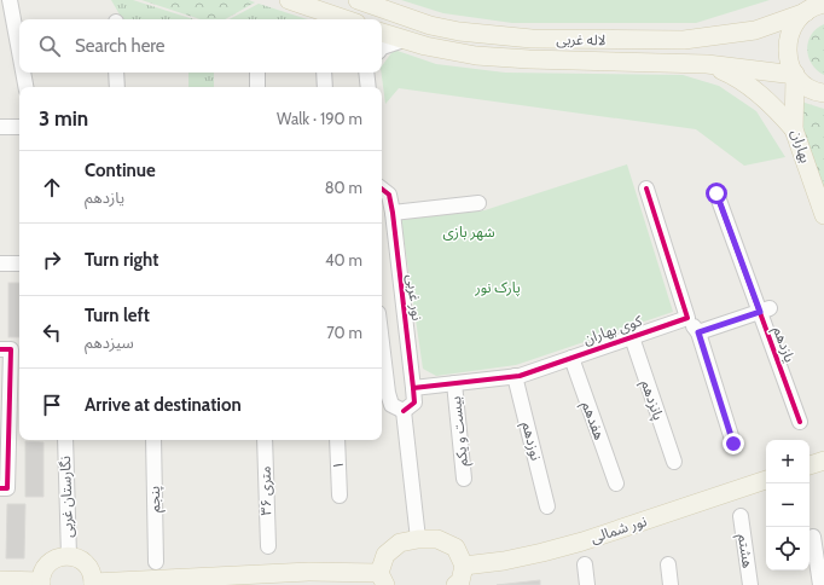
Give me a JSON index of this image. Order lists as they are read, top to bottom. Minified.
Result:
{"streets":{"main road":["لاله غربی","بهاران","نور شمالی"],"street":["نور غربی","کوی بهاران","یازدهم","پانزدهم","هفدهم","بیست و یکم","نوزدهم","۱","۳۶ متری","نگارستان غربی","پنجم","هشتم"]},"crossings":[["لاله غربی","بهاران"],["نور غربی","کوی بهاران"],["کوی بهاران","پانزدهم"],["کوی بهاران","هفدهم"],["کوی بهاران","بیست و یکم"],["کوی بهاران","نوزدهم"]],"parks":["شهر بازی","پارک نور"],"page":{"search":"Search here","heading":["3 min","Walk · 190 m"],"list":[["Continue","یازدهم","80 m"],["Turn right","40 m"],["Turn left","سیزدهم","70 m"],"Arrive at destination"],"map_buttons":["+","−"]}}
